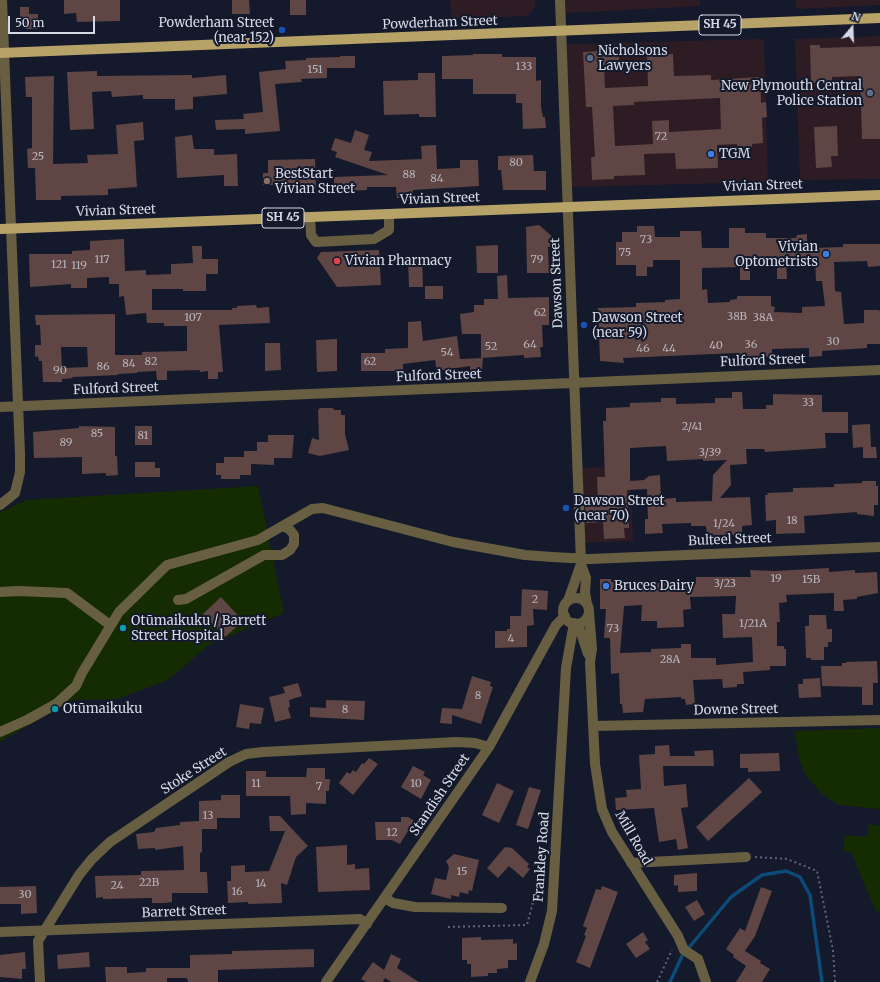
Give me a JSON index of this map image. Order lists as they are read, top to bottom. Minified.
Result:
{"streets":{"main road":["Powderham Street","SH 45","Vivian Street"],"street":["Dawson Street","Fulford Street","Bulteel Street","Downe Street","Stoke Street","Standish Street","Mill Road","Frankley Road","Barrett Street"]},"crossings":[["Powderham Street","Dawson Street"],["Vivian Street","Dawson Street"],["Dawson Street","Fulford Street"],["Dawson Street","Bulteel Street"],["Dawson Street","Standish Street"],["Dawson Street","Mill Road"],["Dawson Street","Frankley Road"],["Downe Street","Mill Road"],["Stoke Street","Standish Street"],["Stoke Street","Barrett Street"],["Standish Street","Mill Road"],["Standish Street","Frankley Road"],["Standish Street","Barrett Street"],["Mill Road","Frankley Road"]],"places":["Powderham Street (near 152)","Nicholsons Lawyers","New Plymouth Central Police Station","TGM","BestStart Vivian Street","Vivian Optometrists","Vivian Pharmacy","Dawson Street (near 59)","Dawson Street (near 70)","Bruces Dairy","Otūmaikuku / Barrett Street Hospital","Otūmaikuku"],"house_numbers":["133","151","72","25","80","88","84","73","75","117","79","121","119","62","38B","107","38A","30","64","36","40","52","46","44","54","82","62","84","86","90","33","2/41","85","81","89","3/39","18","1/24","19","15B","3/23","2","1/21A","73","4","28A","8","8","11","10","7","13","12","15","22B","14","24","16","30"],"scale_bar":"50 m","north":"top"}
